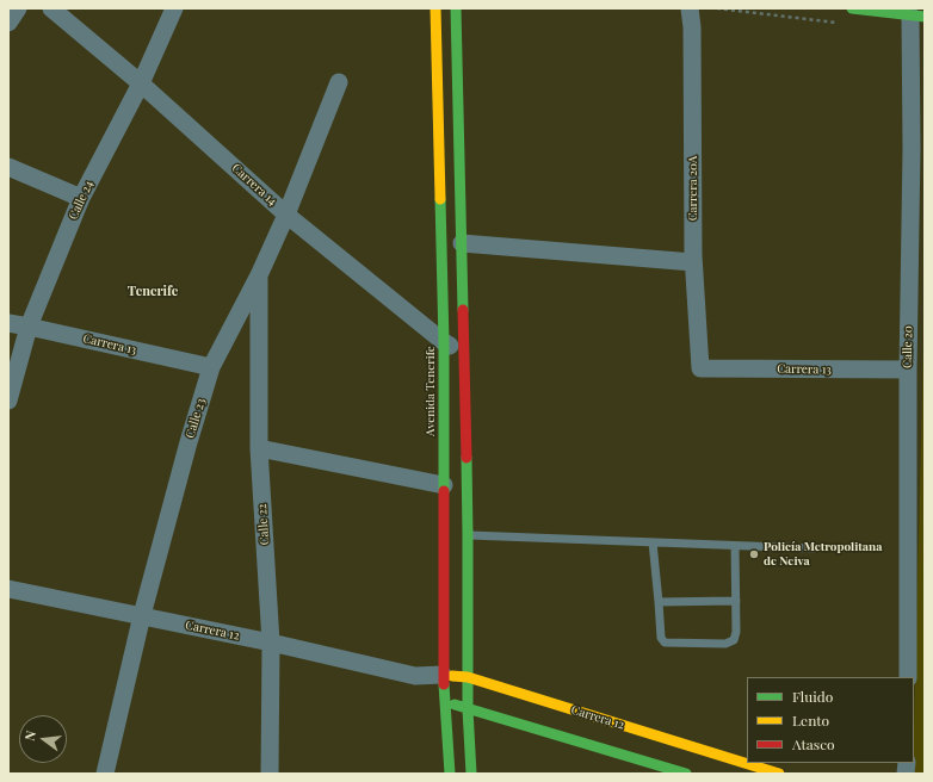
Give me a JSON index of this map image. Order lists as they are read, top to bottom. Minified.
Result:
{"streets":{"main road":["Avenida Tenerife","Carrera 12"],"street":["Carrera 14","Carrera 20A","Calle 24","Carrera 13","Calle 20","Calle 23","Calle 22"]},"crossings":[["Carrera 14","Calle 24"],["Carrera 14","Avenida Tenerife"],["Carrera 14","Calle 23"],["Carrera 20A","Carrera 13"],["Calle 24","Carrera 13"],["Carrera 13","Calle 20"],["Carrera 13","Calle 23"],["Avenida Tenerife","Carrera 12"],["Calle 23","Calle 22"],["Calle 23","Carrera 12"],["Calle 22","Carrera 12"]],"districts":["Tenerife"],"places":["Policía Metropolitana de Neiva"],"legend":["Fluido","Lento","Atasco"],"north":"left"}
